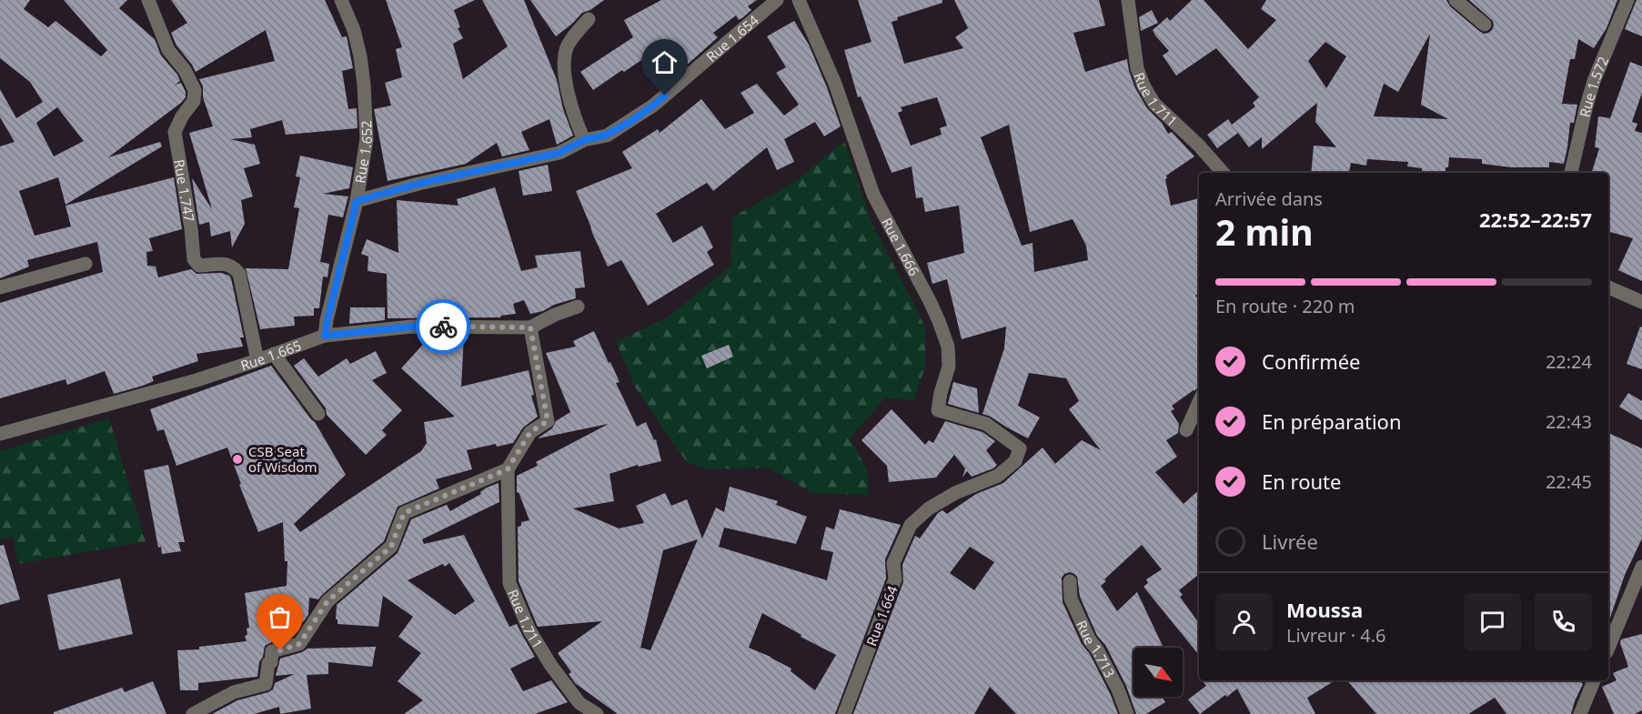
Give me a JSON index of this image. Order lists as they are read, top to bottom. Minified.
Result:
{"streets":{"street":["Rue 1.654","Rue 1.572","Rue 1.711","Rue 1.652","Rue 1.747","Rue 1.666","Rue 1.665","Rue 1.664","Rue 1.713"]},"crossings":[["Rue 1.654","Rue 1.652"],["Rue 1.652","Rue 1.665"],["Rue 1.747","Rue 1.665"],["Rue 1.666","Rue 1.664"]],"places":["CSB Seat of Wisdom"],"north":"bottom right","page":{"heading":["2 min","Arrivée dans","22:52–22:57"],"panel":["Moussa","Livreur · 4.6"],"bar":"En route · 220 m","list":[["Confirmée","22:24"],["En préparation","22:43"],["En route","22:45"],"Livrée"]}}
